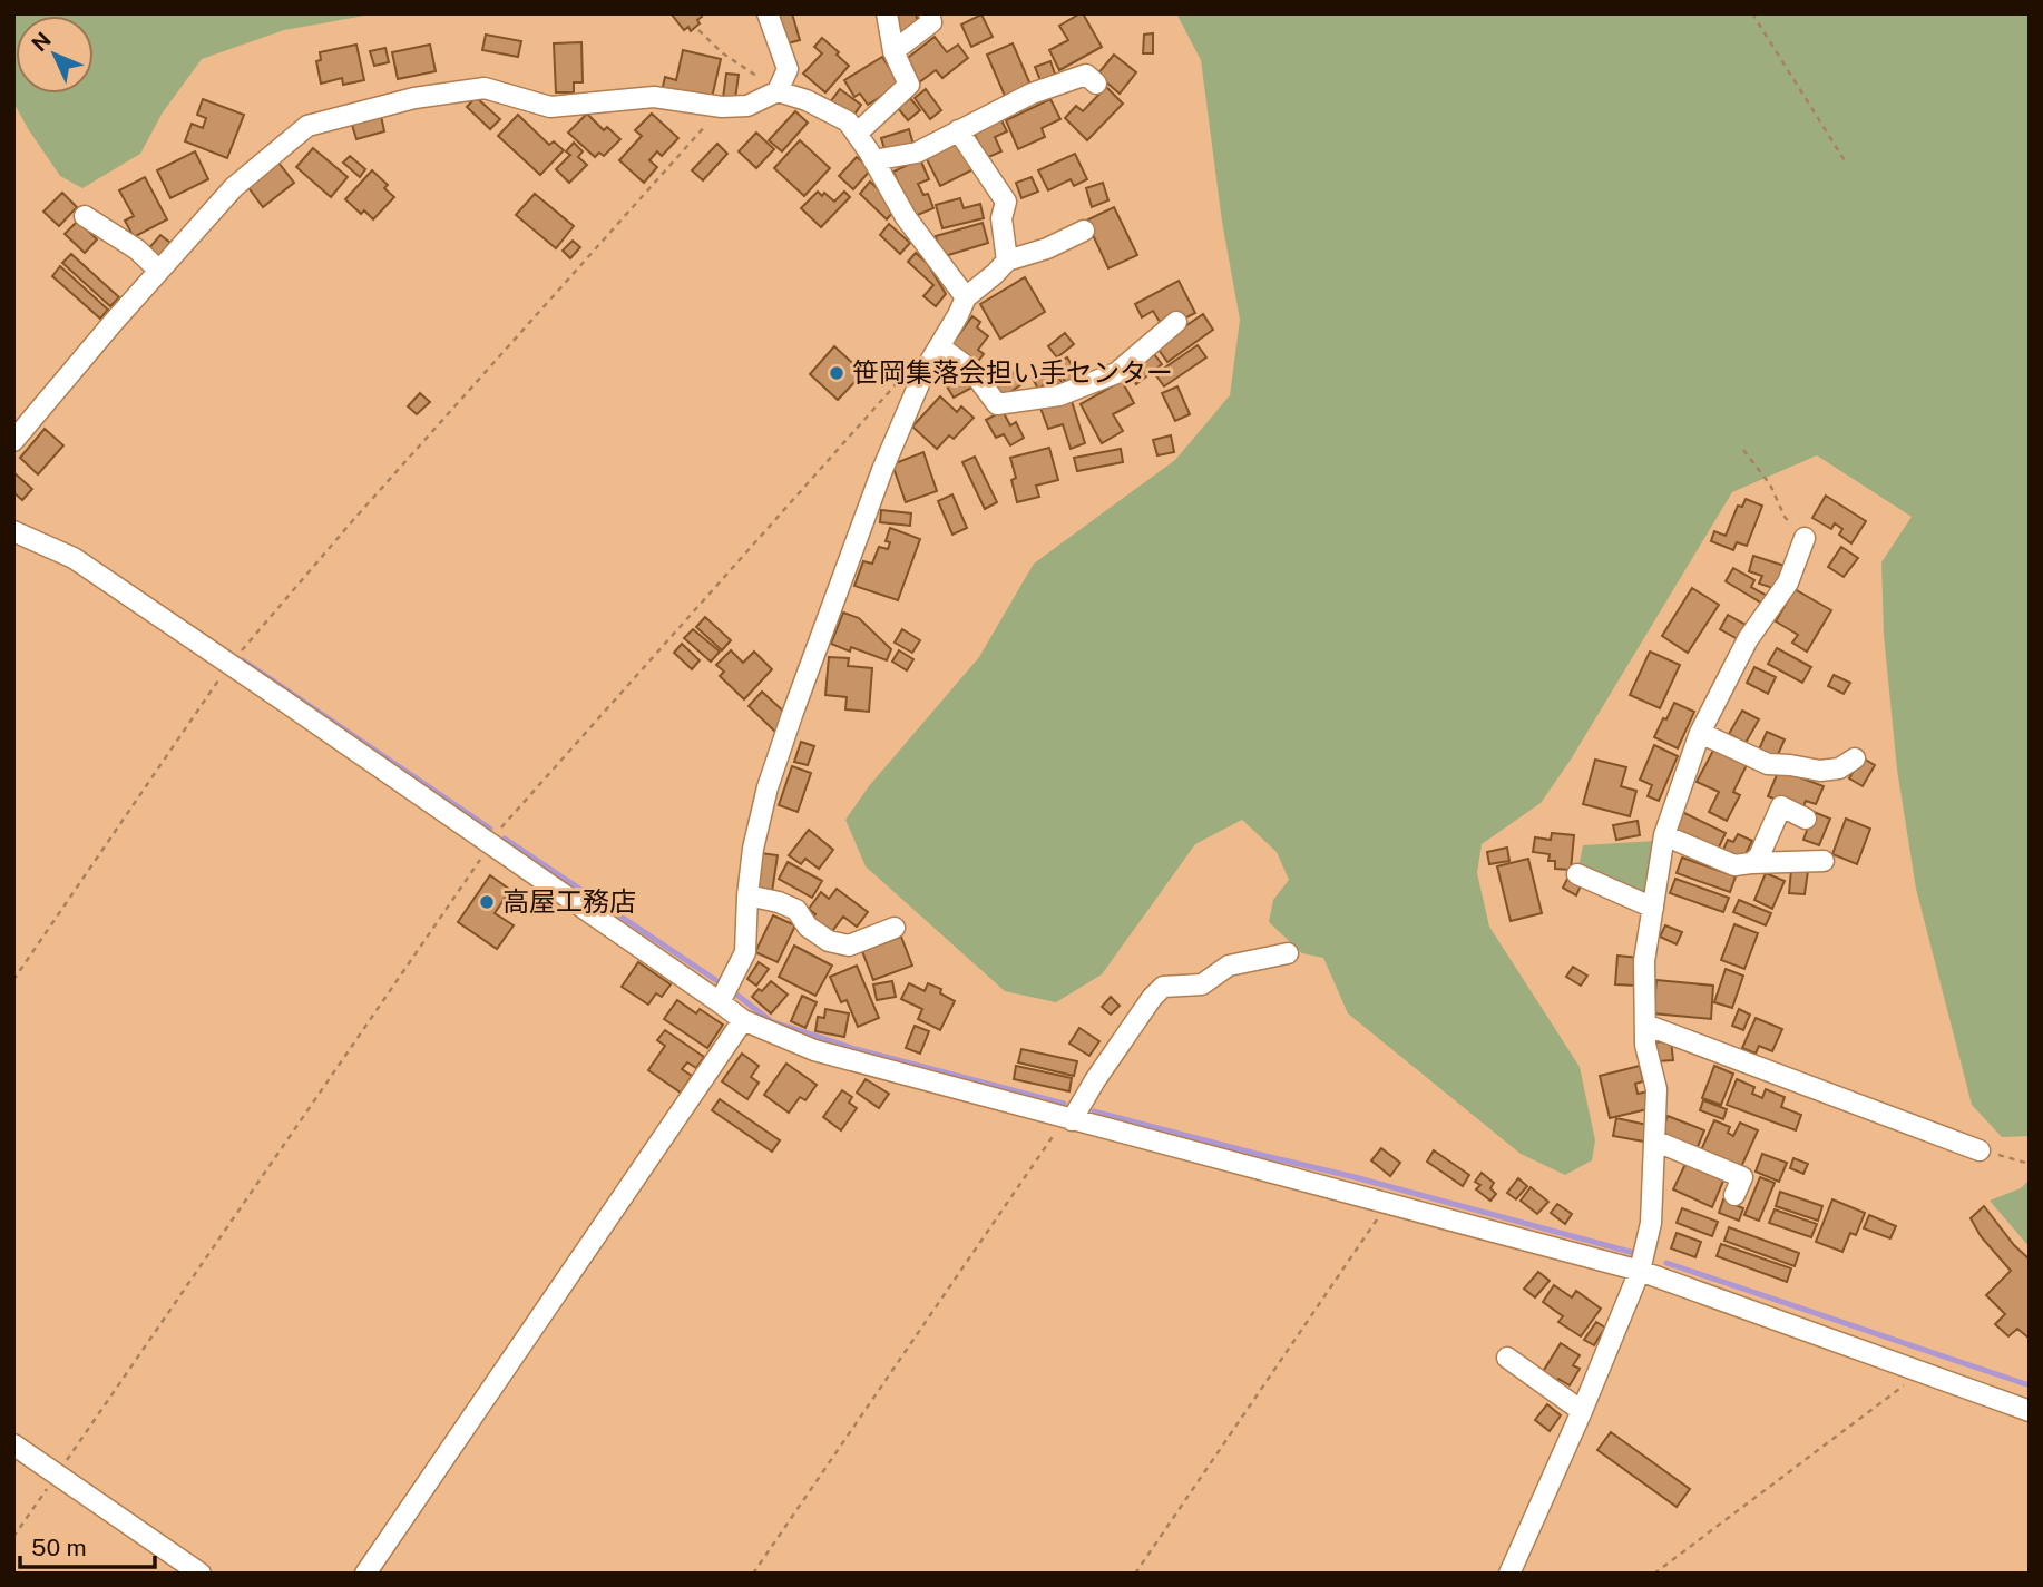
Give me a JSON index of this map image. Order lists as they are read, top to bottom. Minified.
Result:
{"places":["笹岡集落会担い手センター","高屋工務店"],"scale_bar":"50 m","north":"top left"}
